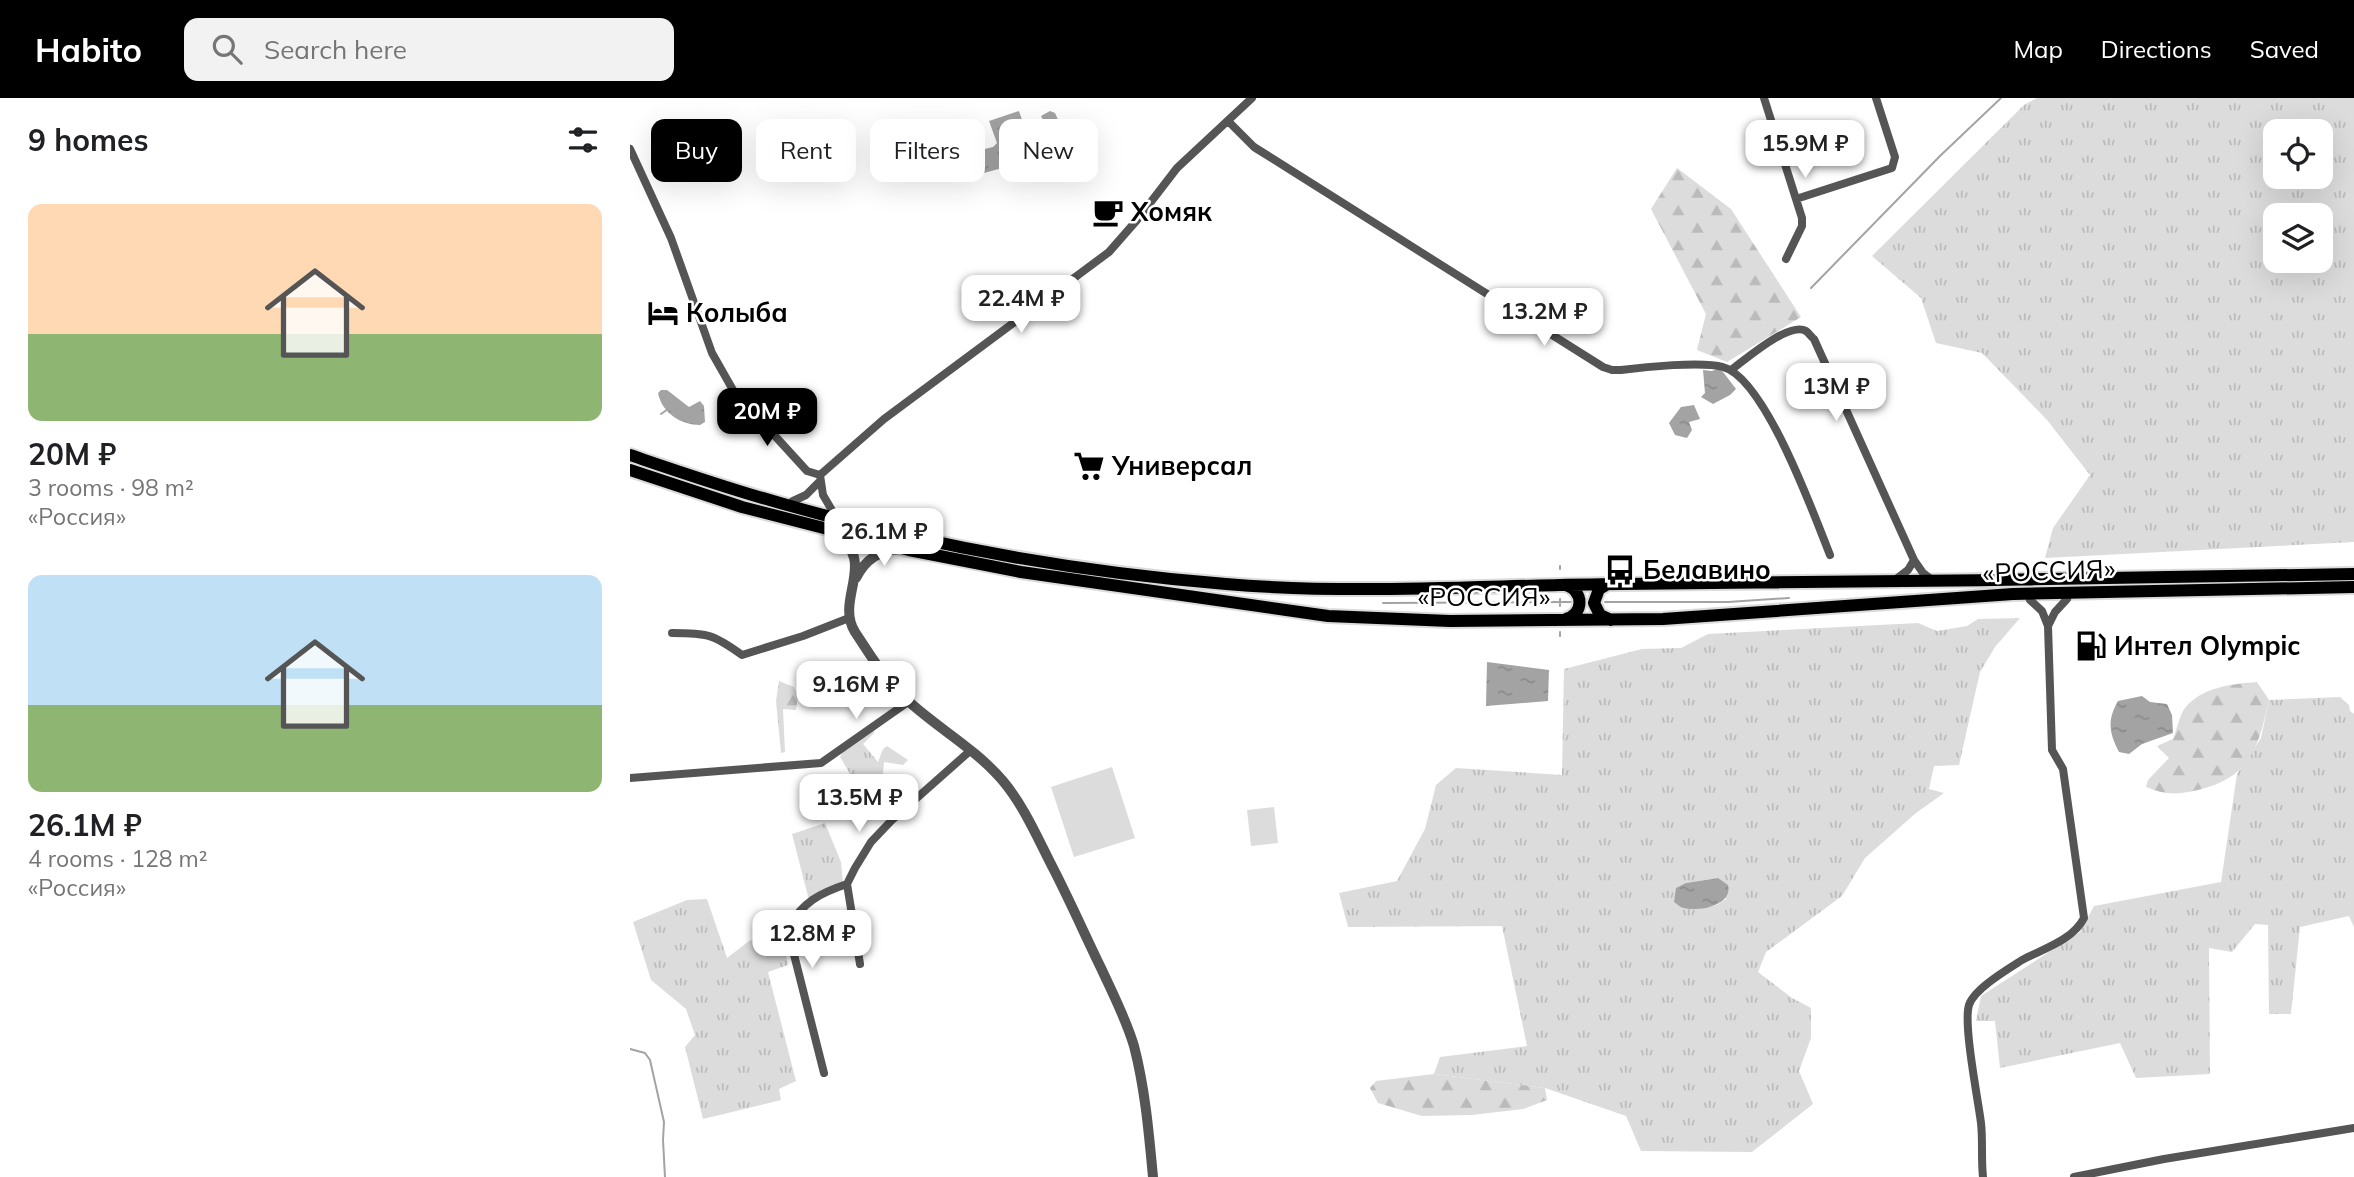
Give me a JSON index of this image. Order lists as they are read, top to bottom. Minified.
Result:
{"streets":{"highway":["«РОССИЯ»"]},"places":{"cafe":["Хомяк"],"hotel":["Колыба"],"supermarket":["Универсал"],"bus stop":["Белавино"],"fuel station":["Интел Olympic"]},"page":{"header":"Habito","search":"Search here","nav":["Map","Directions","Saved"],"heading":"9 homes","chip":["Buy","Rent","Filters","New"],"price":["15.9M ₽","22.4M ₽","13.2M ₽","13M ₽","20M ₽","26.1M ₽","9.16M ₽","13.5M ₽","12.8M ₽"],"list":[{"name":"20M ₽","note":"3 rooms · 98 m² · «Россия»"},{"name":"26.1M ₽","note":"4 rooms · 128 m² · «Россия»"}]}}
